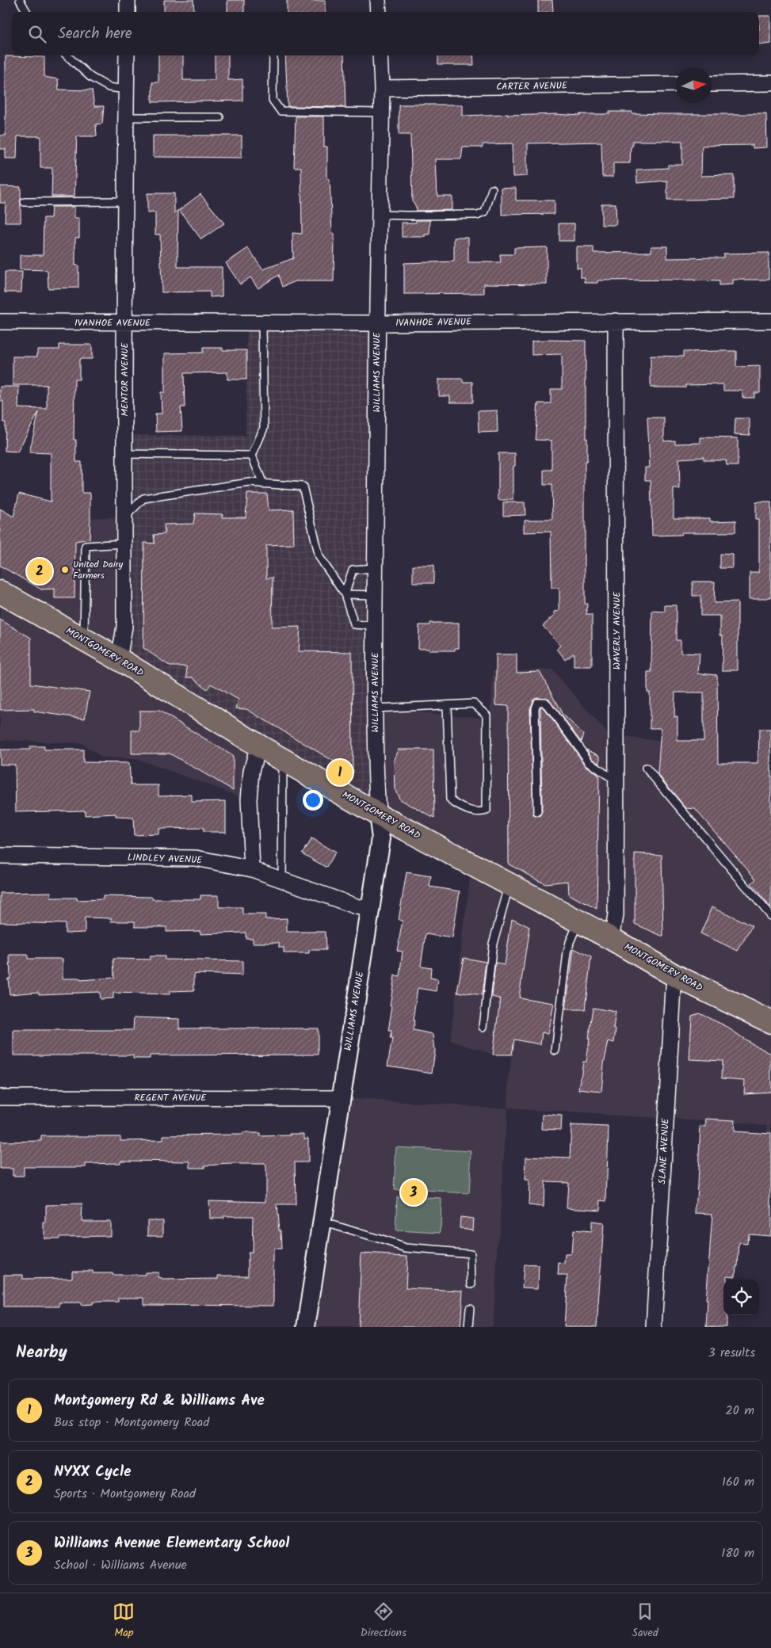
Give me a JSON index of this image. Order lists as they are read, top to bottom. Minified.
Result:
{"streets":{"main road":["MONTGOMERY ROAD"],"street":["CARTER AVENUE","IVANHOE AVENUE","WILLIAMS AVENUE","MENTOR AVENUE","WAVERLY AVENUE","LINDLEY AVENUE","REGENT AVENUE","SLANE AVENUE"]},"crossings":[["CARTER AVENUE","WILLIAMS AVENUE"],["IVANHOE AVENUE","WILLIAMS AVENUE"],["IVANHOE AVENUE","MENTOR AVENUE"],["IVANHOE AVENUE","WAVERLY AVENUE"],["WILLIAMS AVENUE","MONTGOMERY ROAD"],["WILLIAMS AVENUE","LINDLEY AVENUE"],["WILLIAMS AVENUE","REGENT AVENUE"],["MENTOR AVENUE","MONTGOMERY ROAD"],["WAVERLY AVENUE","MONTGOMERY ROAD"],["MONTGOMERY ROAD","SLANE AVENUE"]],"places":["United Dairy Farmers"],"north":"right","page":{"search":"Search here","pins":["2","1","3"],"heading":["Nearby","3 results"],"list":[{"mark":"1","name":"Montgomery Rd & Williams Ave","note":"Bus stop · Montgomery Road","value":"20 m"},{"mark":"2","name":"NYXX Cycle","note":"Sports · Montgomery Road","value":"160 m"},{"mark":"3","name":"Williams Avenue Elementary School","note":"School · Williams Avenue","value":"180 m"}],"nav":["Map","Directions","Saved"]}}
